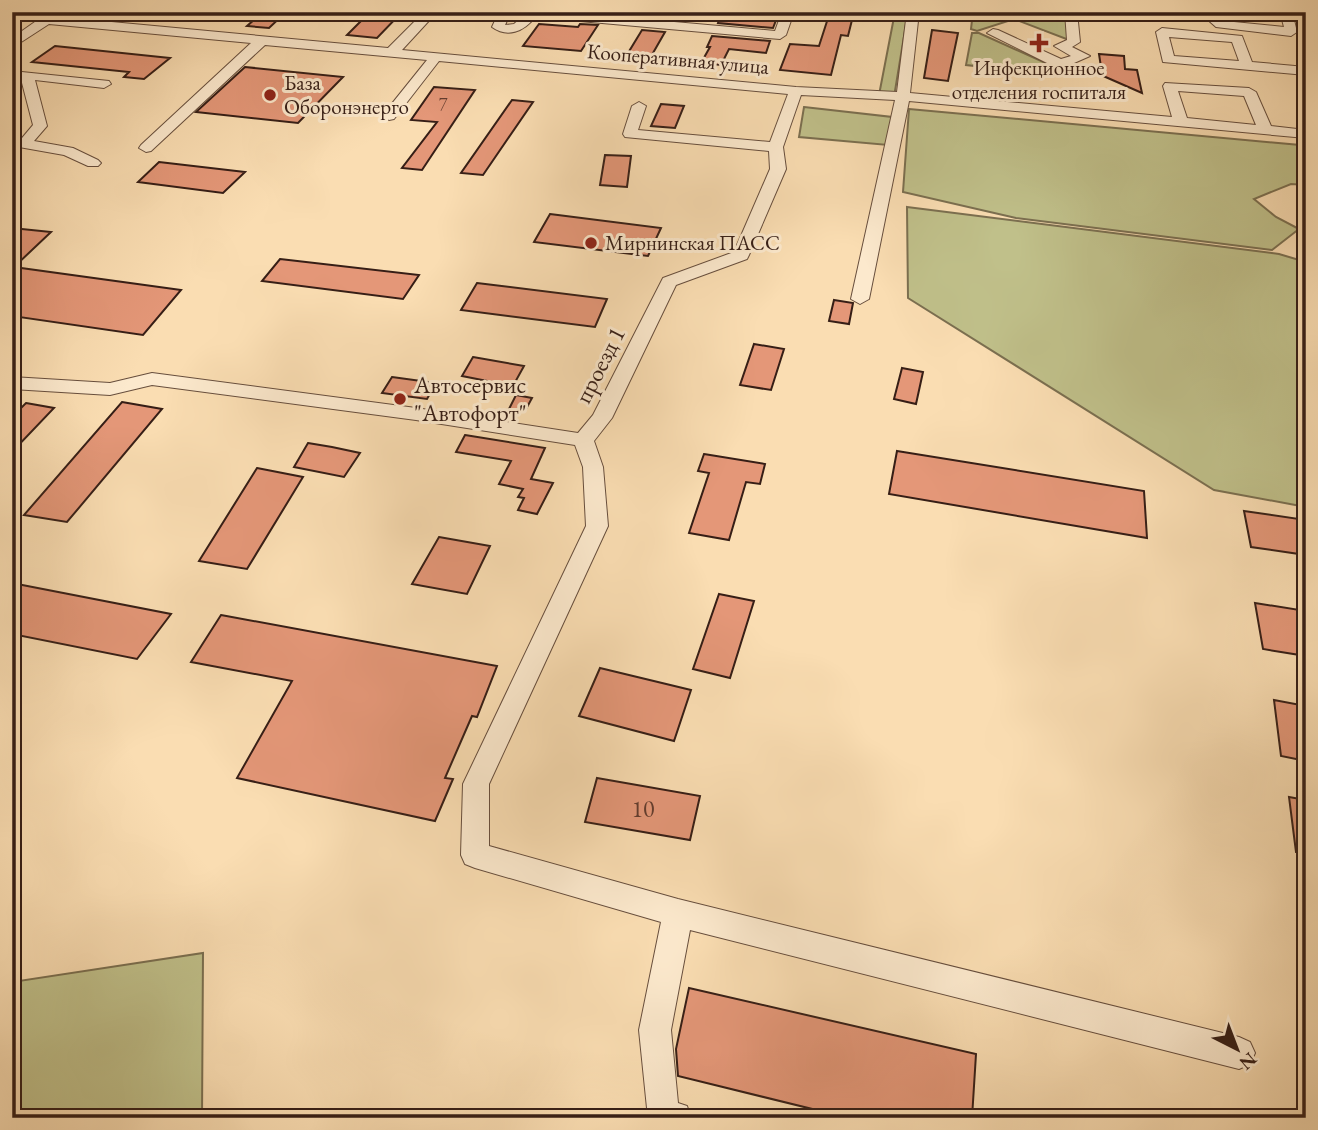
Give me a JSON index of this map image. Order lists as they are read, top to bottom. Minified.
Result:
{"streets":{"street":["Кооперативная улица","проезд 1"]},"crossings":[["Кооперативная улица","проезд 1"]],"places":{"health":["Инфекционное отделения госпиталя"],"other":["База Оборонэнерго","Мирнинская ПАСС","Автосервис \"Автофорт\""]},"house_numbers":["7","10"],"north":"bottom right"}
